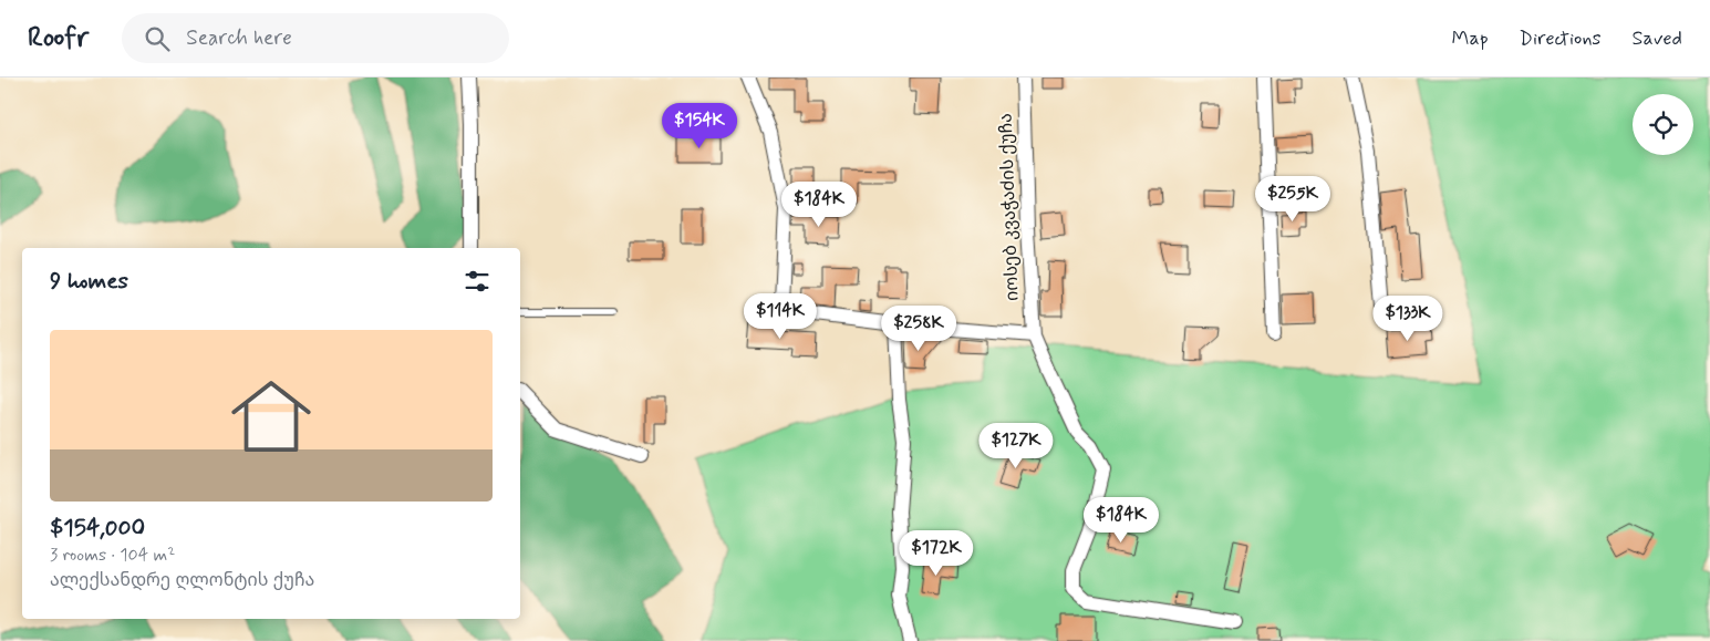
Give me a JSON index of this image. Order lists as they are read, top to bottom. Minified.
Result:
{"streets":{"street":["იოსებ კვაჭაძის ქუჩა"]},"page":{"header":"Roofr","search":"Search here","nav":["Map","Directions","Saved"],"price":["$154K","$255K","$184K","$114K","$133K","$258K","$127K","$184K","$172K"],"heading":"9 homes","list":[{"name":"$154,000","note":"3 rooms · 104 m² · ალექსანდრე ღლონტის ქუჩა"}]}}
